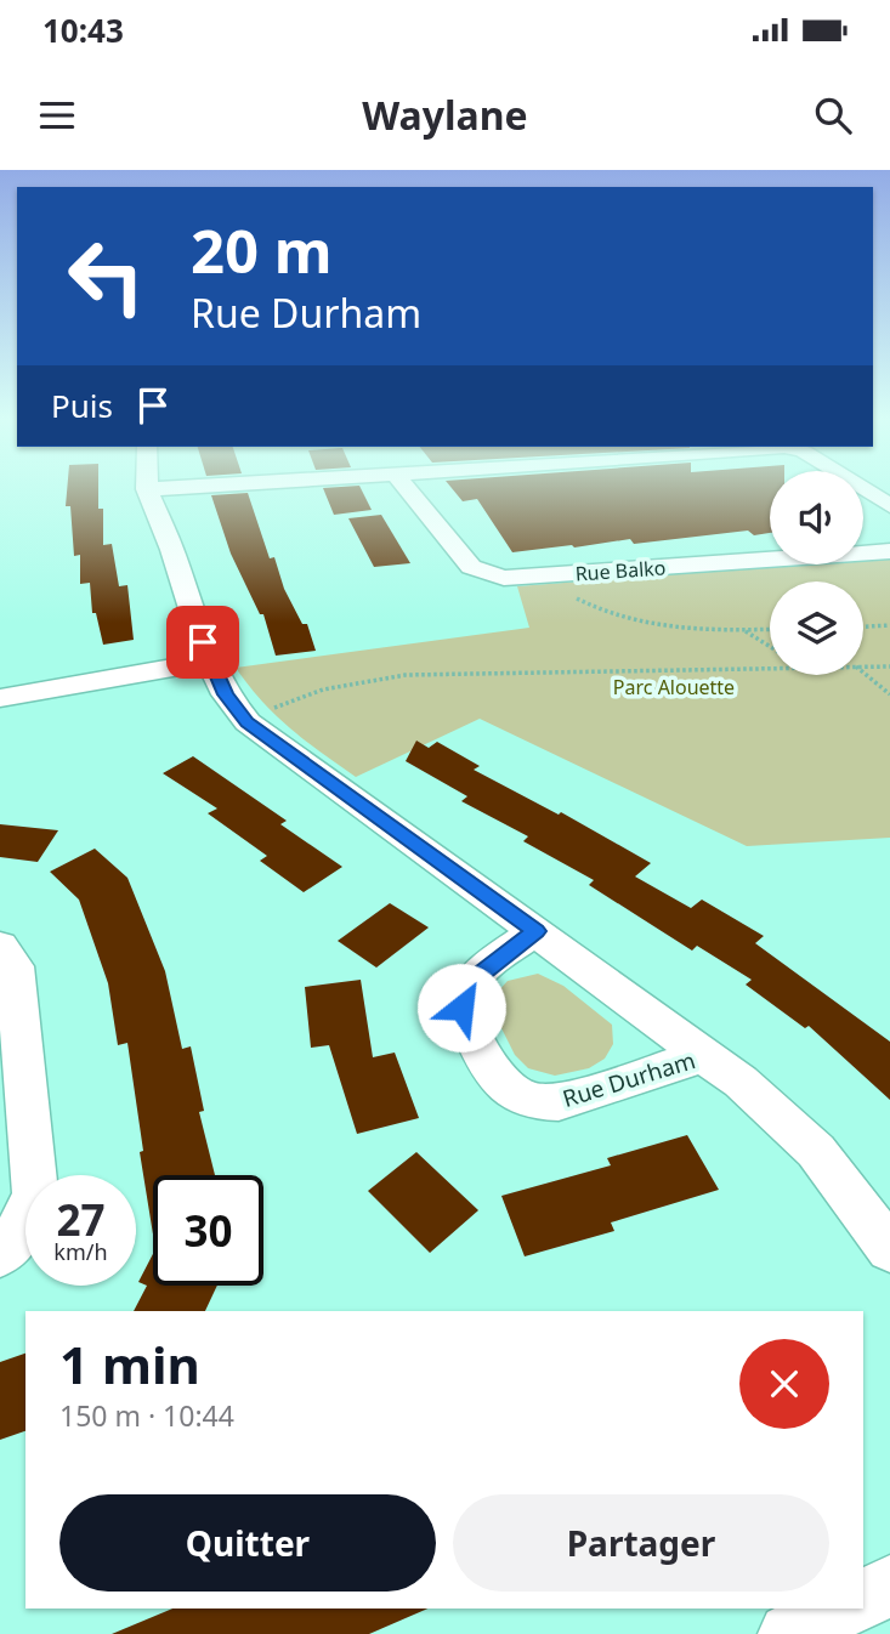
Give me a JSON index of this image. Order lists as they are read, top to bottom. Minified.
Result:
{"streets":{"street":["Rue Balko","Rue Durham"]},"parks":["Parc Alouette"],"page":{"status":"10:43","header":"Waylane","turn":["20 m","Rue Durham"],"then":"Puis","speed":"27 km/h","limit":"30","heading":["1 min","150 m · 10:44"],"buttons":["Quitter","Partager"]}}
